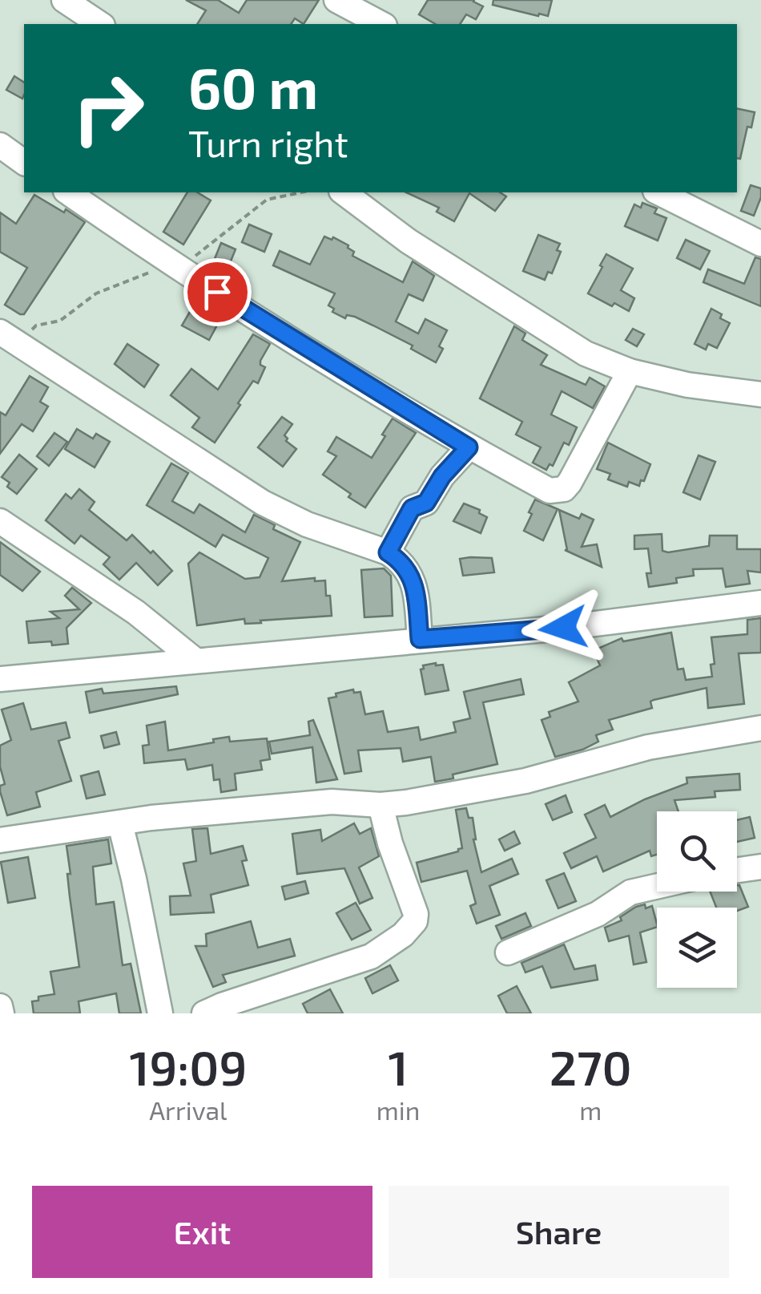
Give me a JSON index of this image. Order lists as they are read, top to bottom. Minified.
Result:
{"page":{"turn":["60 m","Turn right"],"eta":["19:09","Arrival","1","min","270","m"],"buttons":["Exit","Share"]}}
